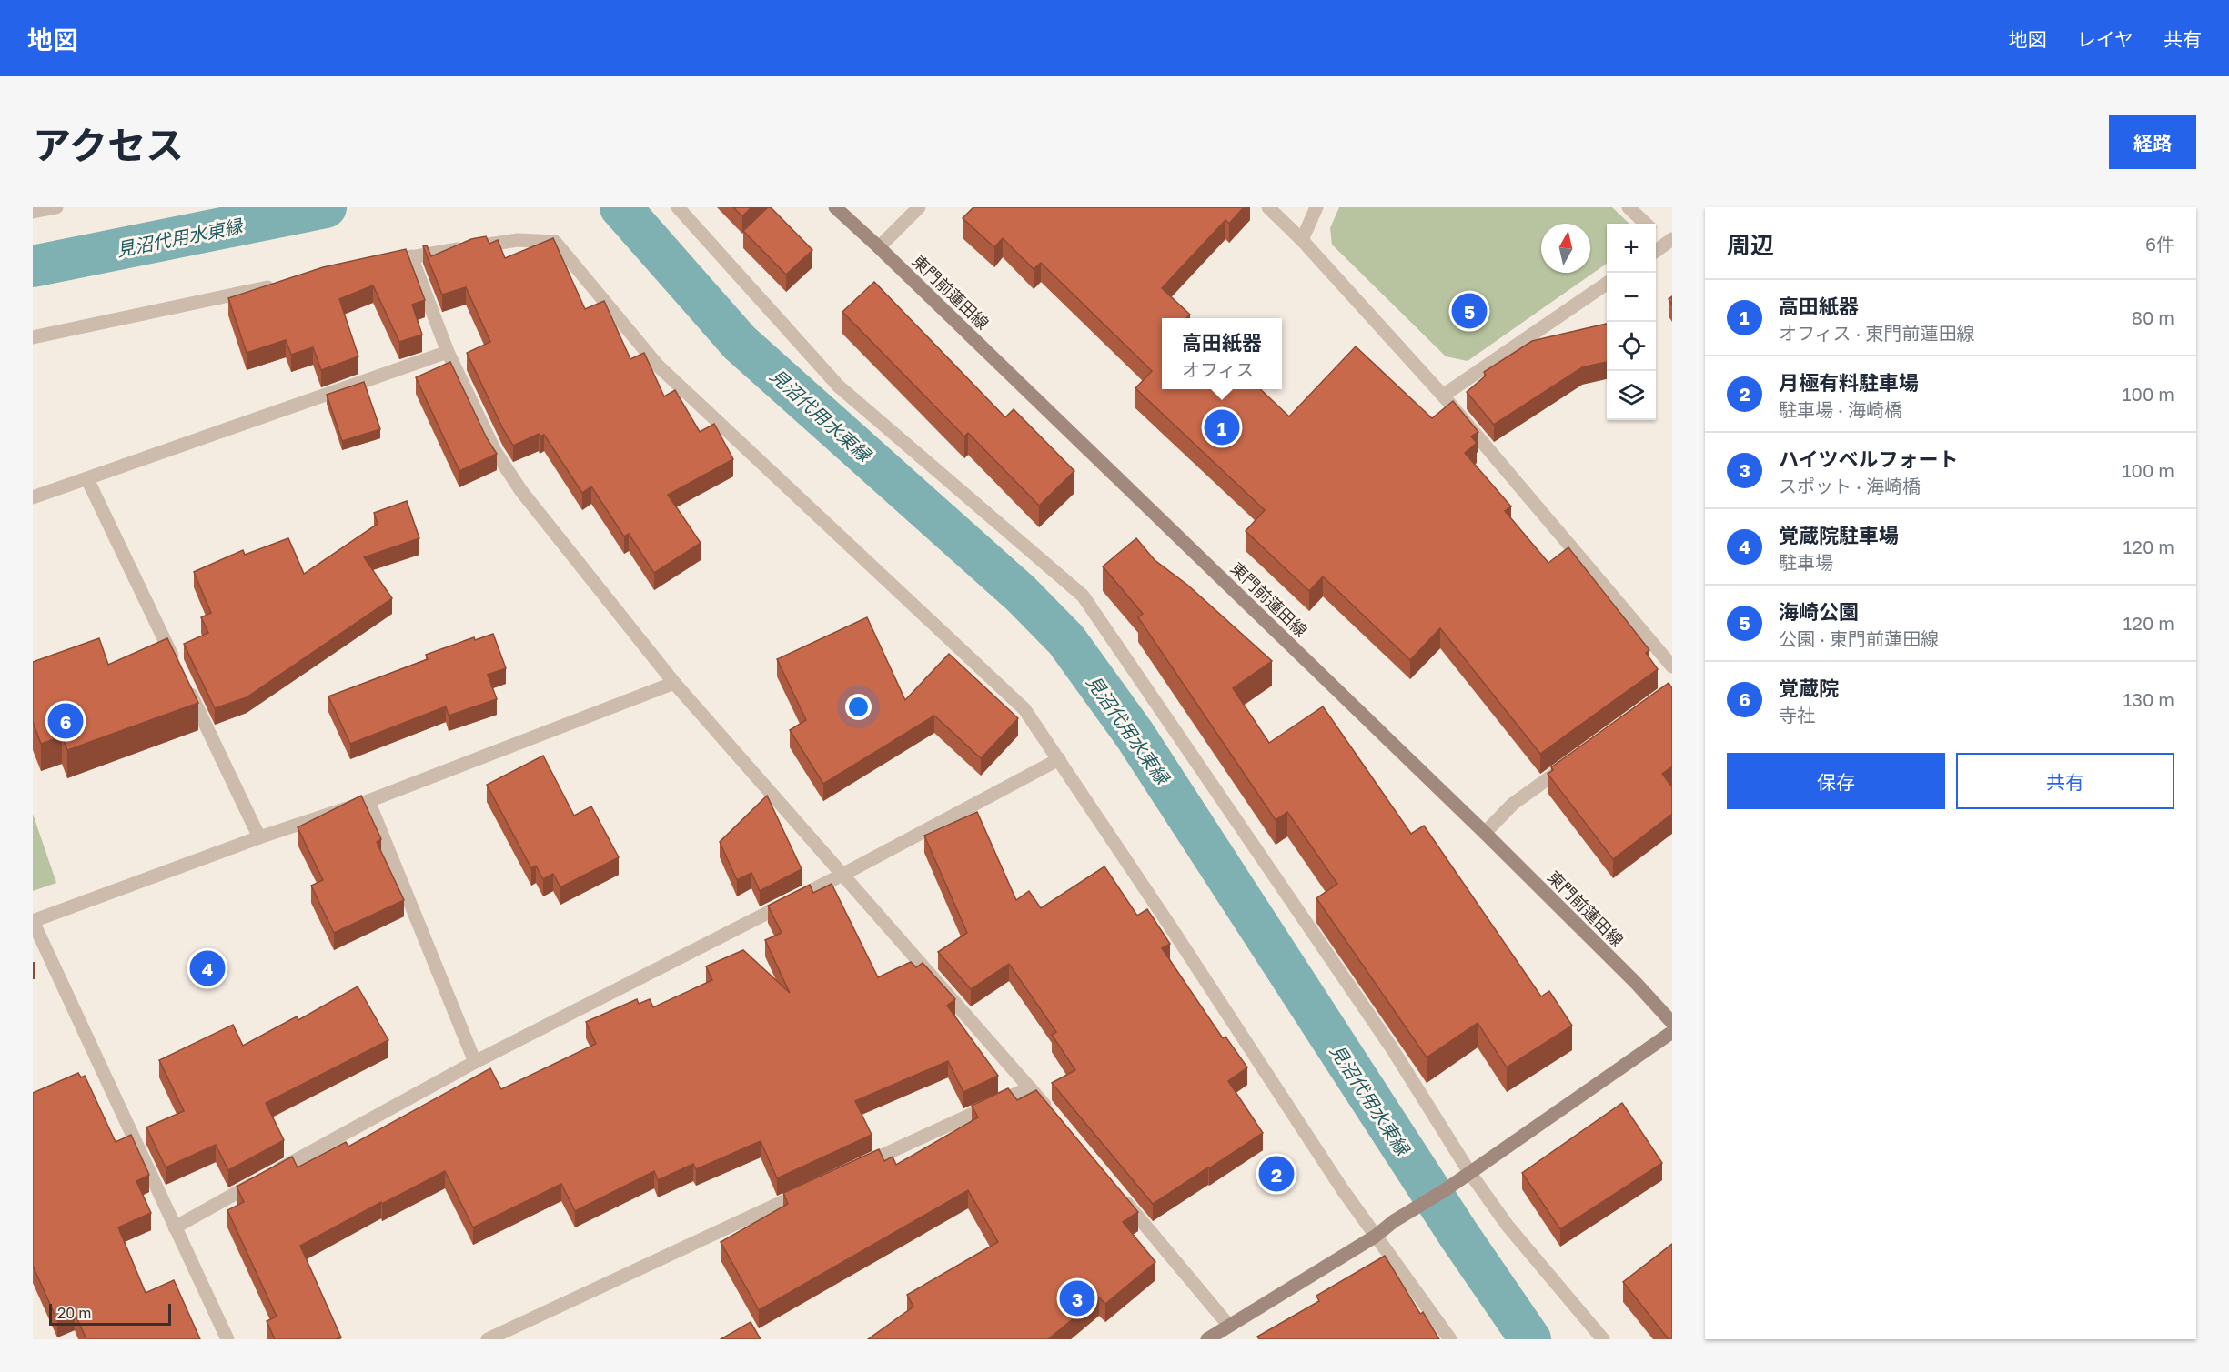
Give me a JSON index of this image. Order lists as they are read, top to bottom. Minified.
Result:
{"streets":{"main road":["東門前蓮田線"]},"water":["見沼代用水東縁"],"scale_bar":"20 m","north":"top","page":{"header":"地図","nav":["地図","レイヤ","共有"],"title":"アクセス","buttons":["経路",["保存","共有"]],"heading":["周辺","6件"],"map_buttons":["+","−"],"list":[{"mark":"1","name":"高田紙器","note":"オフィス · 東門前蓮田線","value":"80 m"},{"mark":"2","name":"月極有料駐車場","note":"駐車場 · 海崎橋","value":"100 m"},{"mark":"3","name":"ハイツベルフォート","note":"スポット · 海崎橋","value":"100 m"},{"mark":"4","name":"覚蔵院駐車場","note":"駐車場","value":"120 m"},{"mark":"5","name":"海崎公園","note":"公園 · 東門前蓮田線","value":"120 m"},{"mark":"6","name":"覚蔵院","note":"寺社","value":"130 m"}],"pins":["5","1","6","4","2","3"],"popup":["高田紙器","オフィス"],"scale":"20 m"}}
